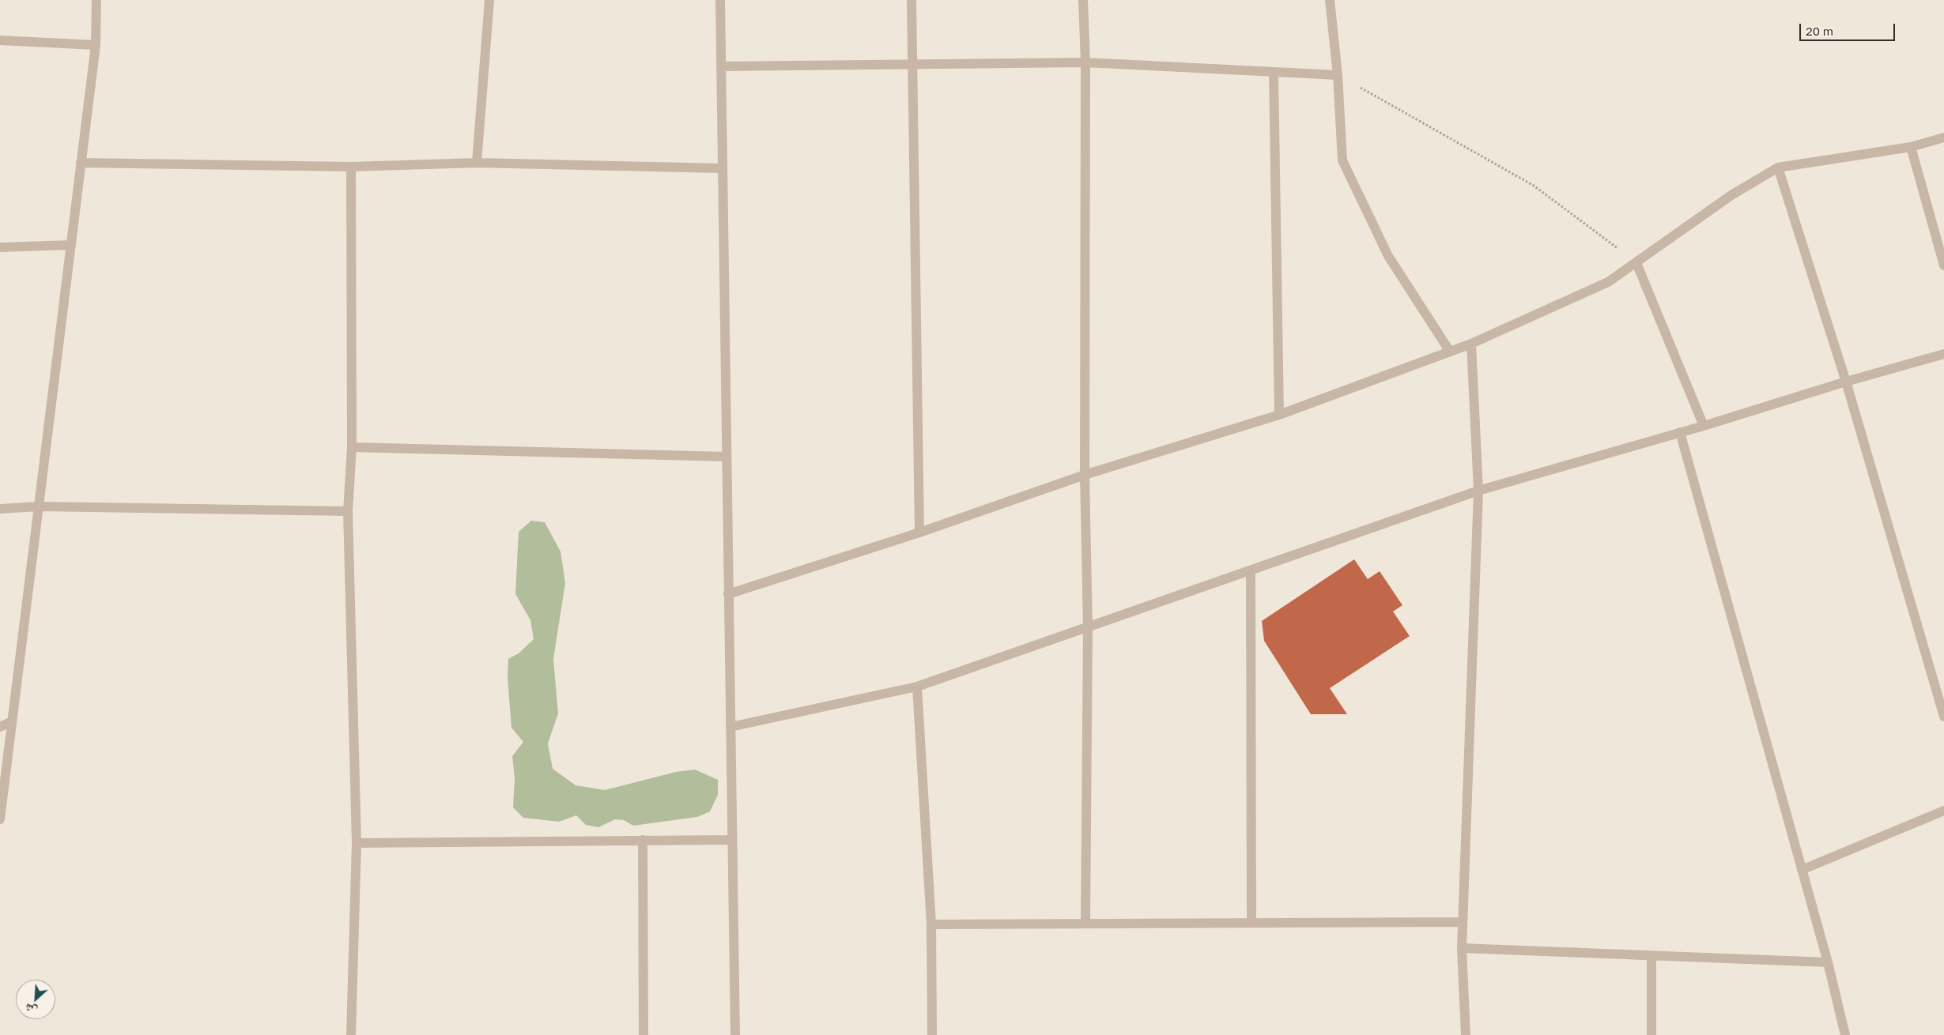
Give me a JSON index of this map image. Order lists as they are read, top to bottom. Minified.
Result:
{"scale_bar":"20 m","north":"bottom left"}
